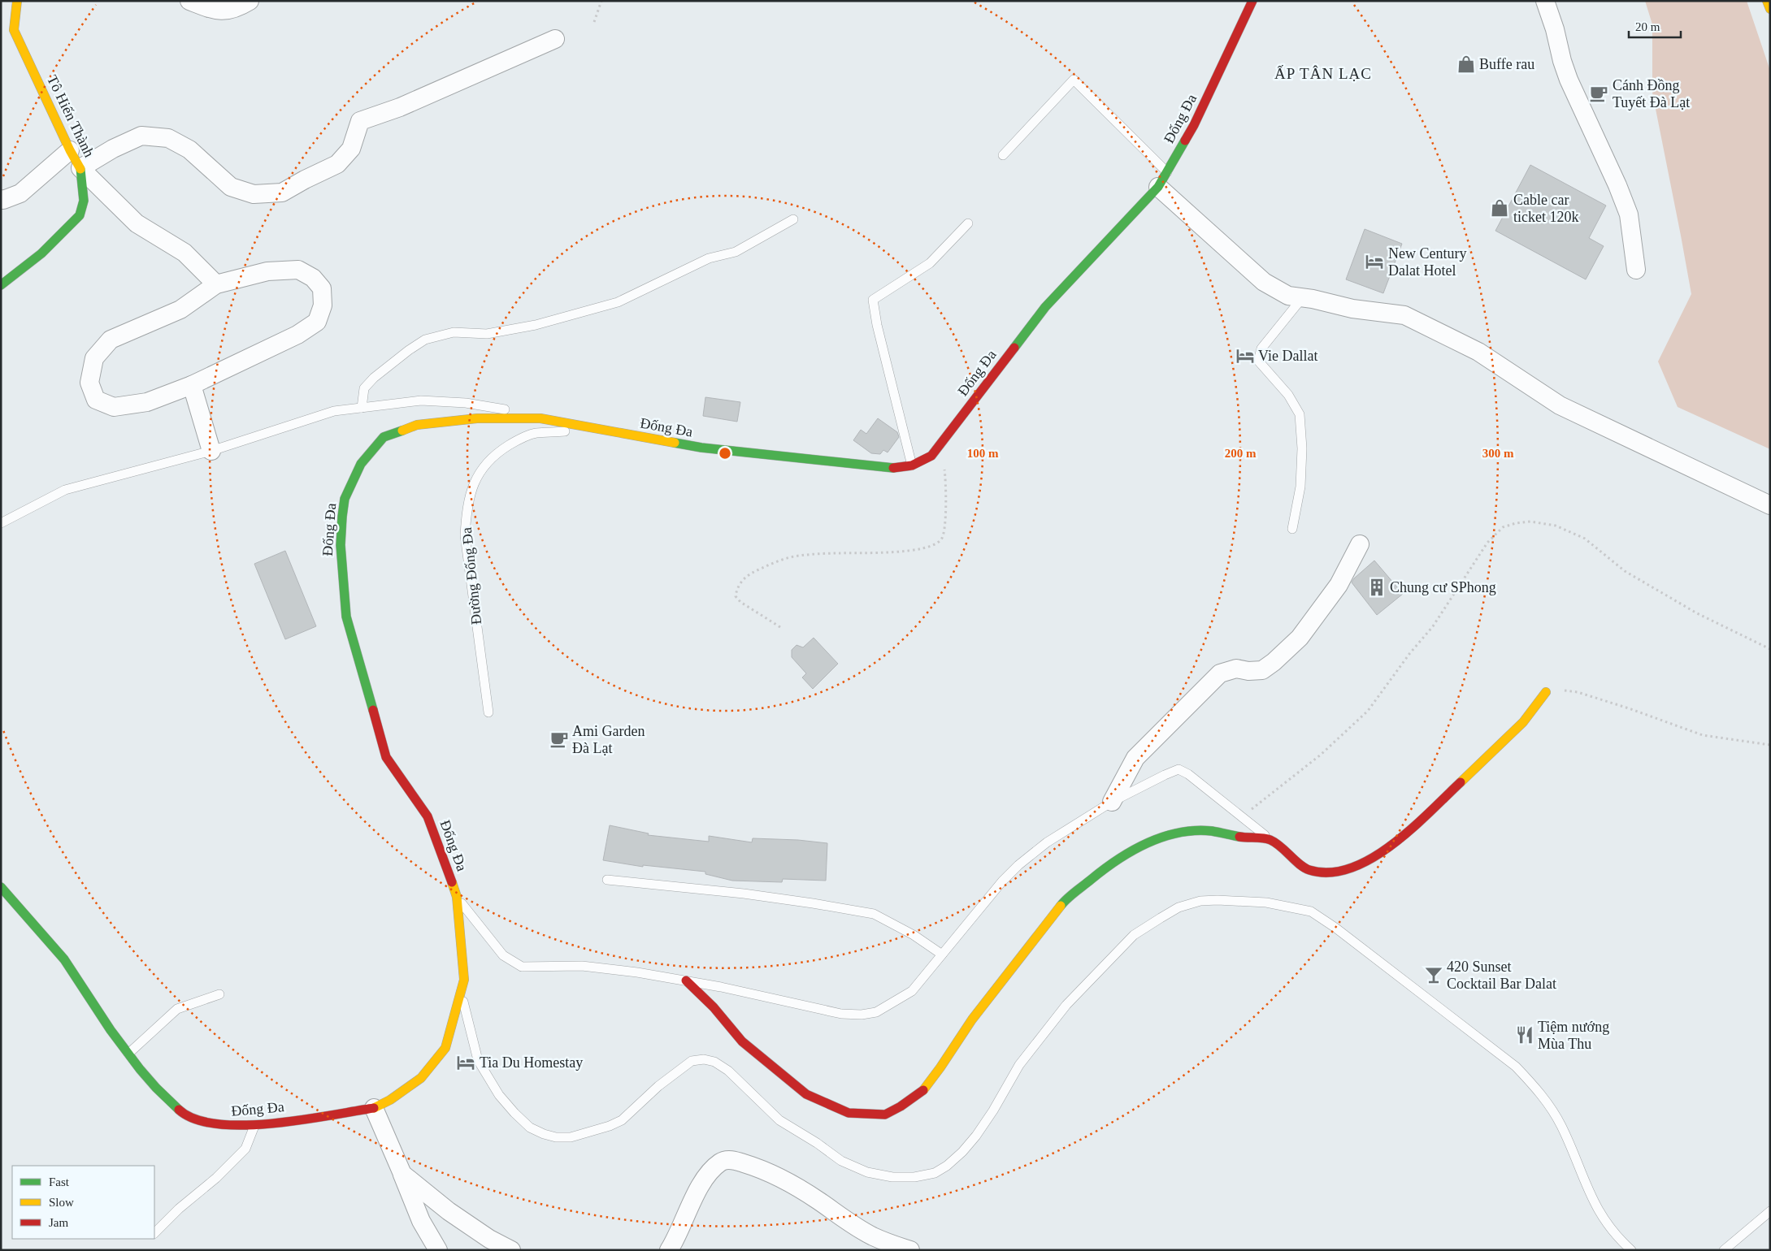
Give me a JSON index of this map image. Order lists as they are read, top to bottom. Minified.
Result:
{"streets":{"street":["Tô Hiến Thành","Đống Đa"],"lane":["Đường Đống Đa"]},"crossings":[["Đống Đa","Đường Đống Đa"]],"districts":["ẤP TÂN LẠC"],"places":{"shop":["Buffe rau","Cable car ticket 120k"],"cafe":["Cánh Đồng Tuyết Đà Lạt","Ami Garden Đà Lạt"],"hotel":["New Century Dalat Hotel","Vie Dallat","Tia Du Homestay"],"building":["Chung cư SPhong"],"bar":["420 Sunset Cocktail Bar Dalat"],"restaurant":["Tiệm nướng Mùa Thu"]},"legend":["Fast","Slow","Jam"],"scale_bar":"20 m","rings":["100 m","200 m","300 m"]}
